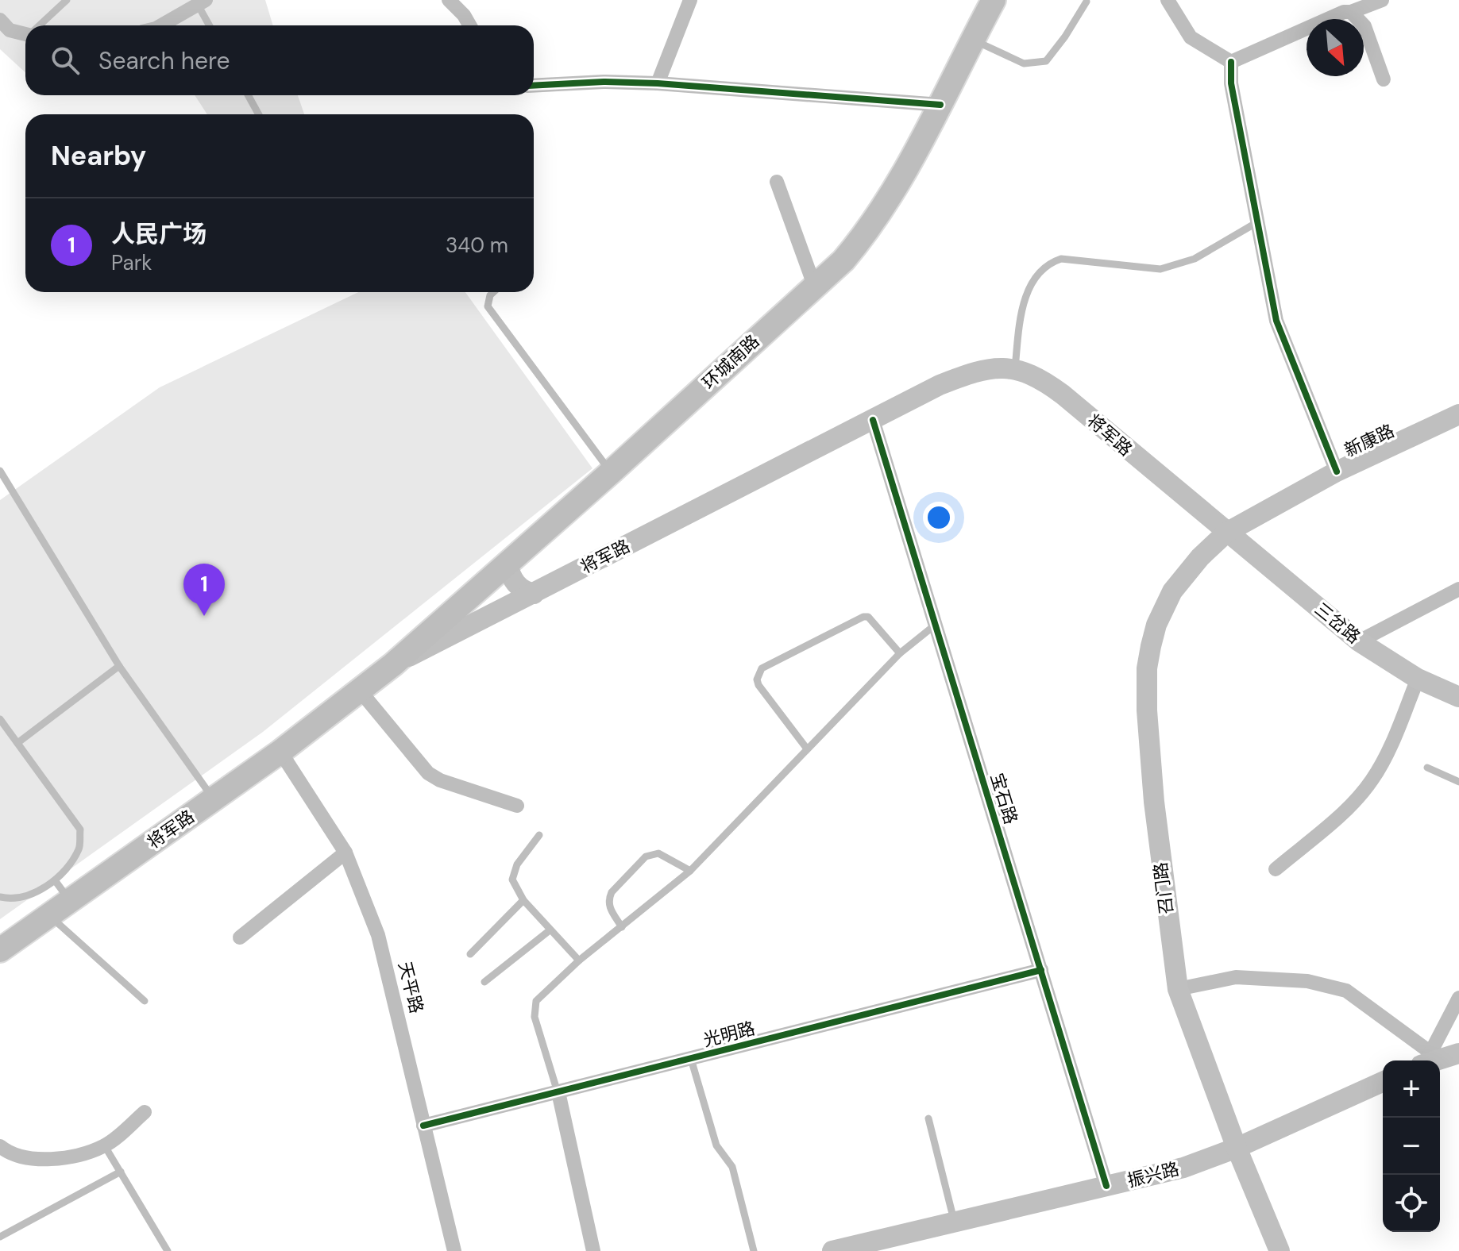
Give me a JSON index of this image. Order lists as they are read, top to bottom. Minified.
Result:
{"streets":{"main road":["环城南路","将军路","新康路","三岔路","召门路","振兴路"],"street":["宝石路","天平路","光明路"]},"crossings":[["环城南路","将军路"],["将军路","新康路"],["将军路","三岔路"],["将军路","宝石路"],["将军路","召门路"],["将军路","天平路"],["新康路","三岔路"],["新康路","召门路"],["三岔路","召门路"],["宝石路","光明路"],["宝石路","振兴路"],["召门路","振兴路"],["天平路","光明路"]],"north":"bottom right","page":{"search":"Search here","heading":"Nearby","list":[{"mark":"1","name":"人民广场","note":"Park","value":"340 m"}],"pins":"1","map_buttons":["+","−"]}}
